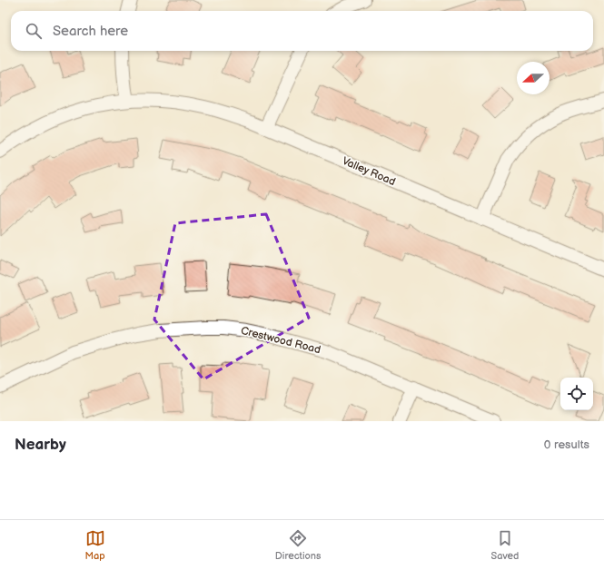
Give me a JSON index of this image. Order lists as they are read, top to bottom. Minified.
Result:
{"streets":{"street":["Valley Road","Crestwood Road"]},"north":"left","page":{"search":"Search here","heading":["Nearby","0 results"],"nav":["Map","Directions","Saved"]}}
